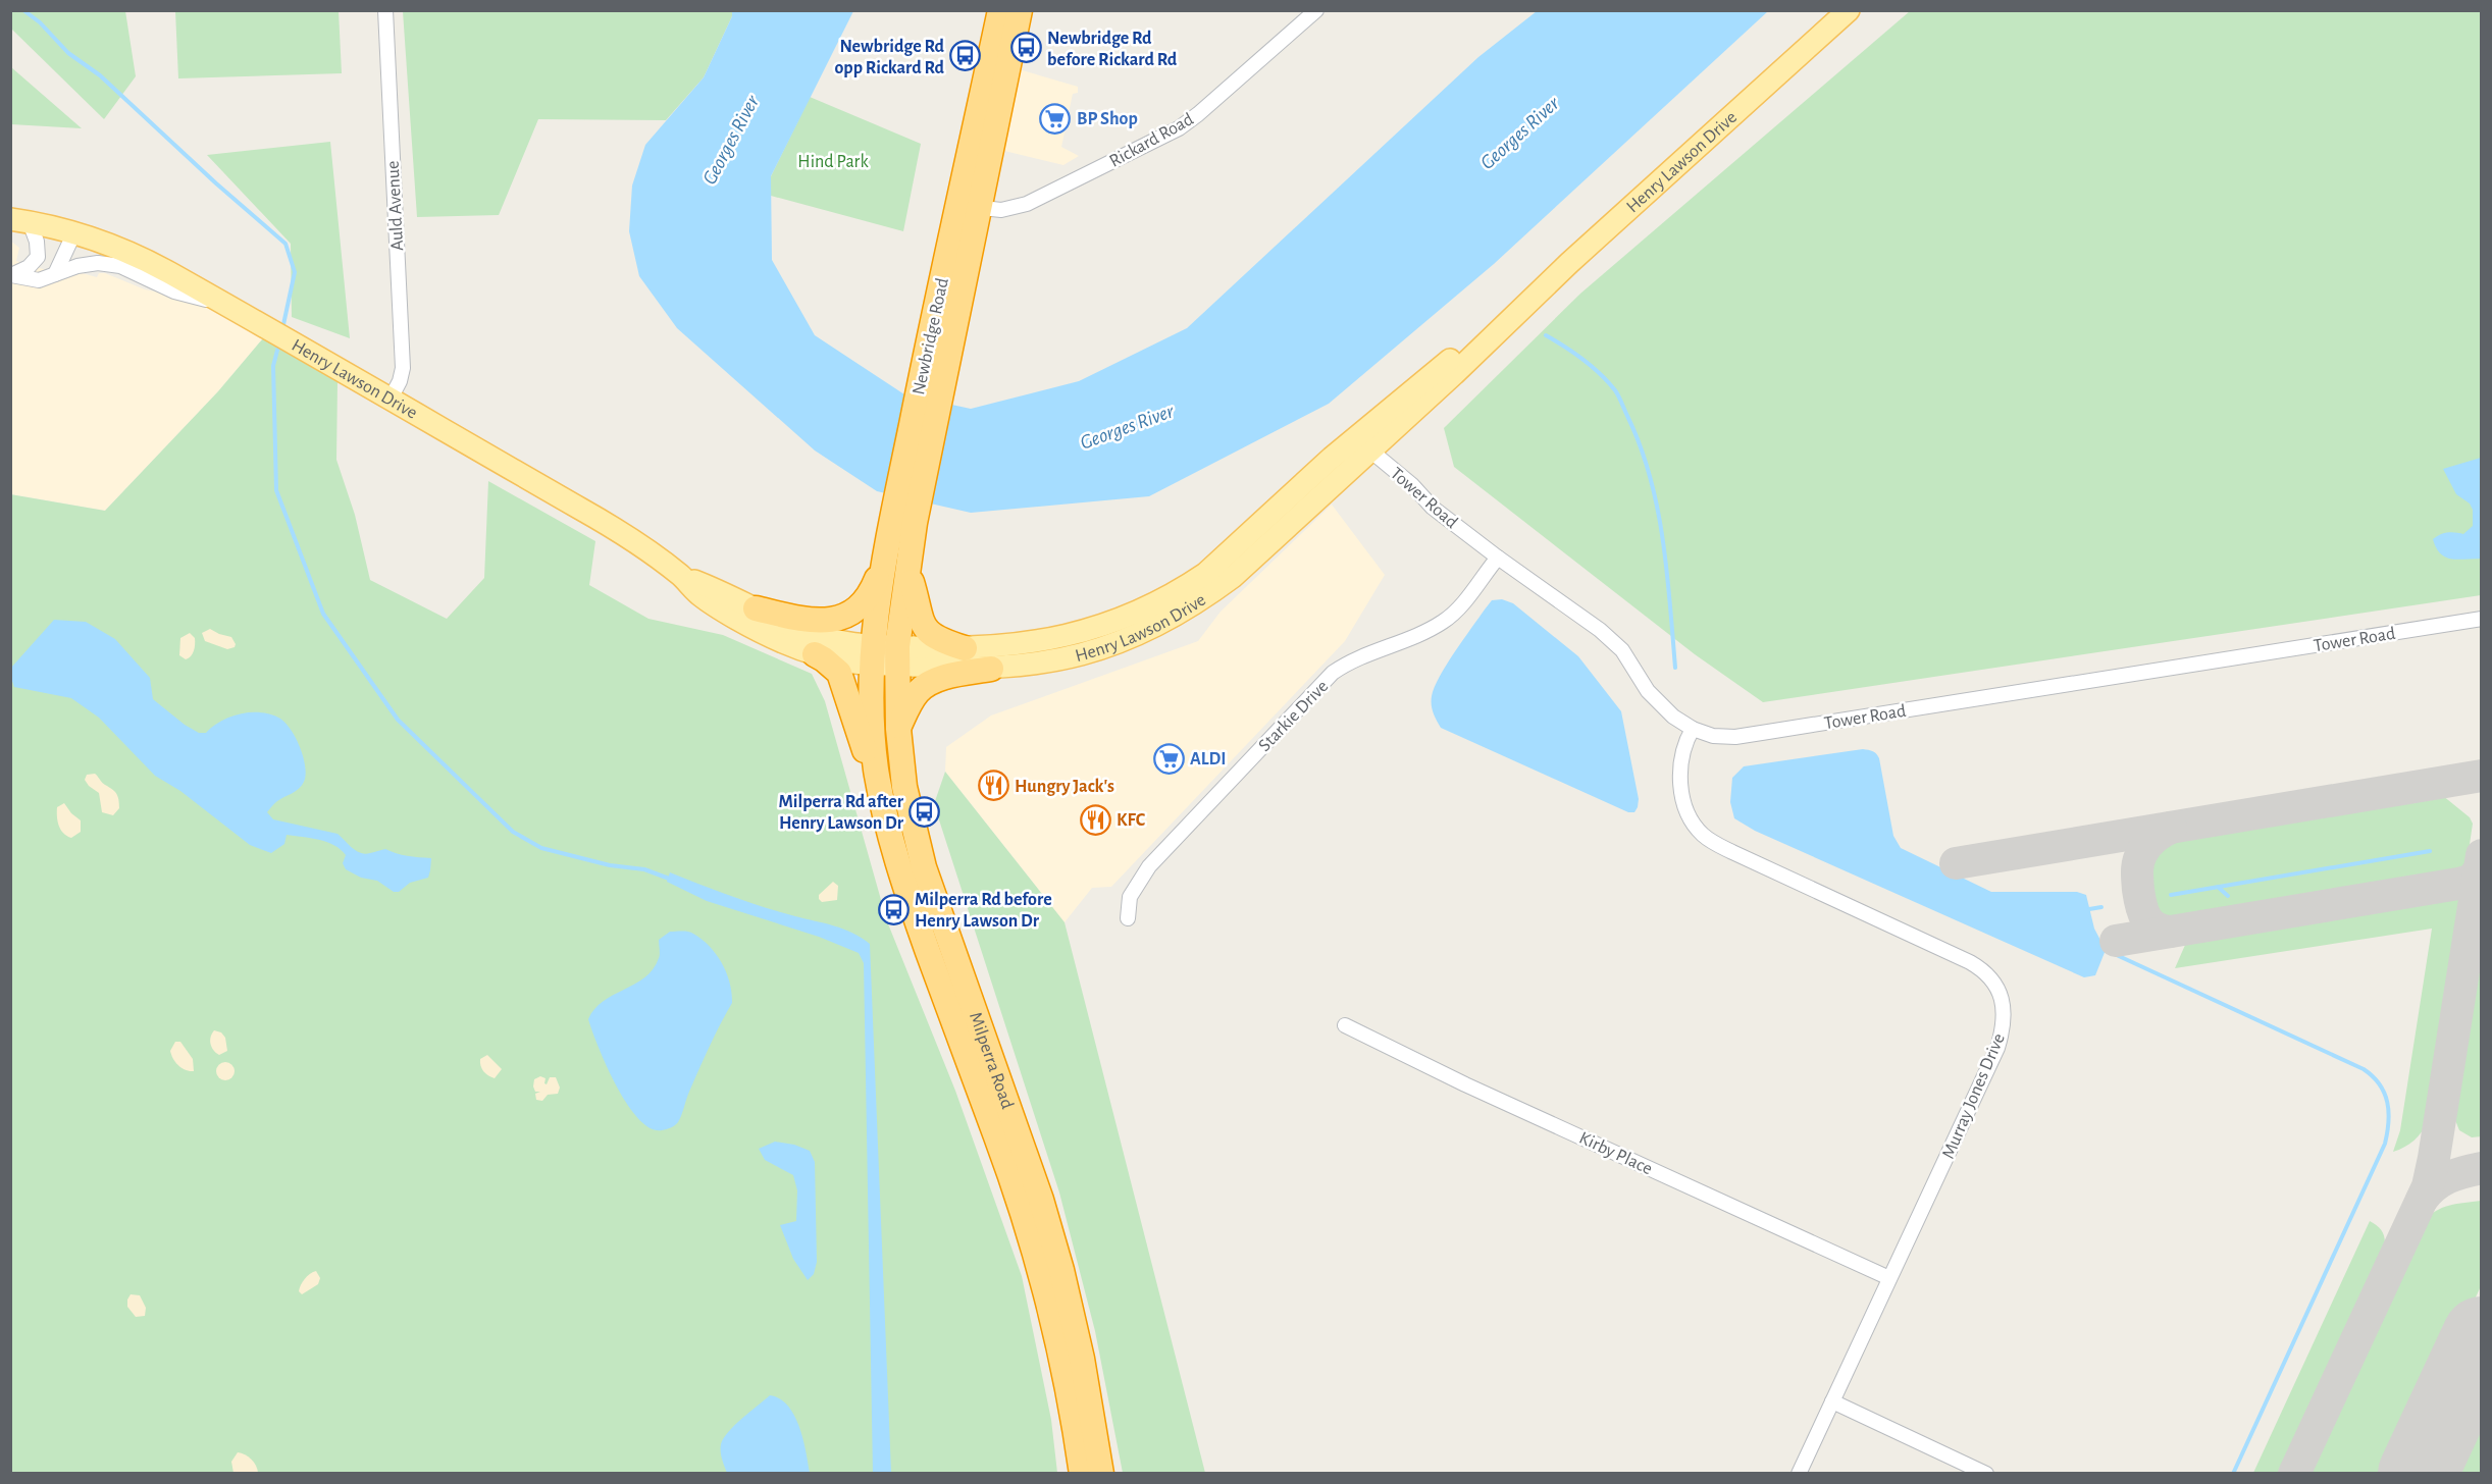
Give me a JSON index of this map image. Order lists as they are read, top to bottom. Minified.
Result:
{"streets":{"highway":["Newbridge Road","Milperra Road"],"main road":["Henry Lawson Drive"],"street":["Rickard Road","Auld Avenue","Tower Road","Starkie Drive","Murray Jones Drive","Kirby Place"]},"crossings":[["Rickard Road","Newbridge Road"],["Henry Lawson Drive","Auld Avenue"],["Henry Lawson Drive","Newbridge Road"],["Henry Lawson Drive","Tower Road"],["Henry Lawson Drive","Milperra Road"],["Newbridge Road","Milperra Road"],["Tower Road","Starkie Drive"],["Tower Road","Murray Jones Drive"],["Murray Jones Drive","Kirby Place"]],"water":["Georges River"],"parks":["Hind Park"],"places":{"bus stop":["Newbridge Rd before Rickard Rd","Newbridge Rd opp Rickard Rd","Milperra Rd after Henry Lawson Dr","Milperra Rd before Henry Lawson Dr"],"supermarket":["BP Shop","ALDI"],"restaurant":["Hungry Jack's","KFC"]}}
